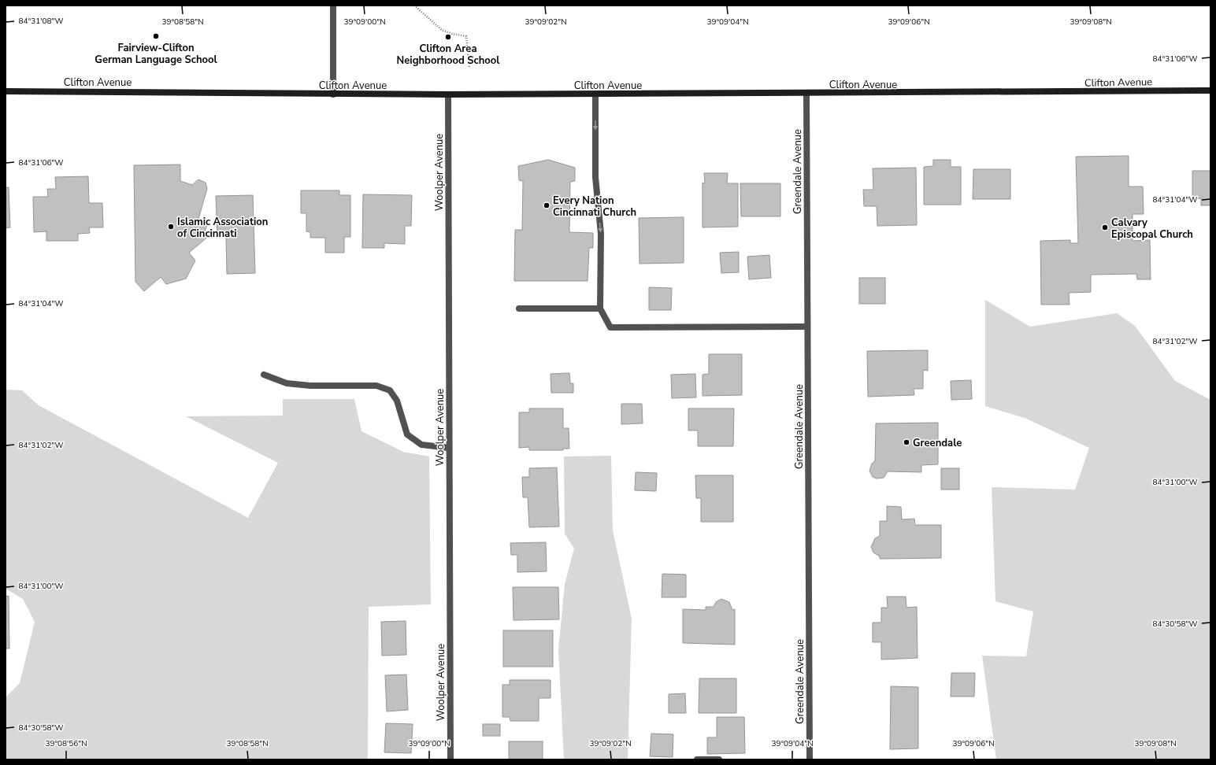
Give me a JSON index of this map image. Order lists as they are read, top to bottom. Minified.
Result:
{"streets":{"main road":["Clifton Avenue"],"street":["Greendale Avenue","Woolper Avenue"]},"crossings":[["Clifton Avenue","Greendale Avenue"],["Clifton Avenue","Woolper Avenue"]],"places":["Fairview-Clifton German Language School","Clifton Area Neighborhood School","Every Nation Cincinnati Church","Islamic Association of Cincinnati","Calvary Episcopal Church","Greendale"],"coordinates":["84°31'08\"W","39°08'58\"N","39°09'00\"N","39°09'02\"N","39°09'04\"N","39°09'06\"N","39°09'08\"N","84°31'06\"W","84°31'04\"W","84°31'02\"W","84°31'00\"W","84°30'58\"W","39°08'56\"N"]}
